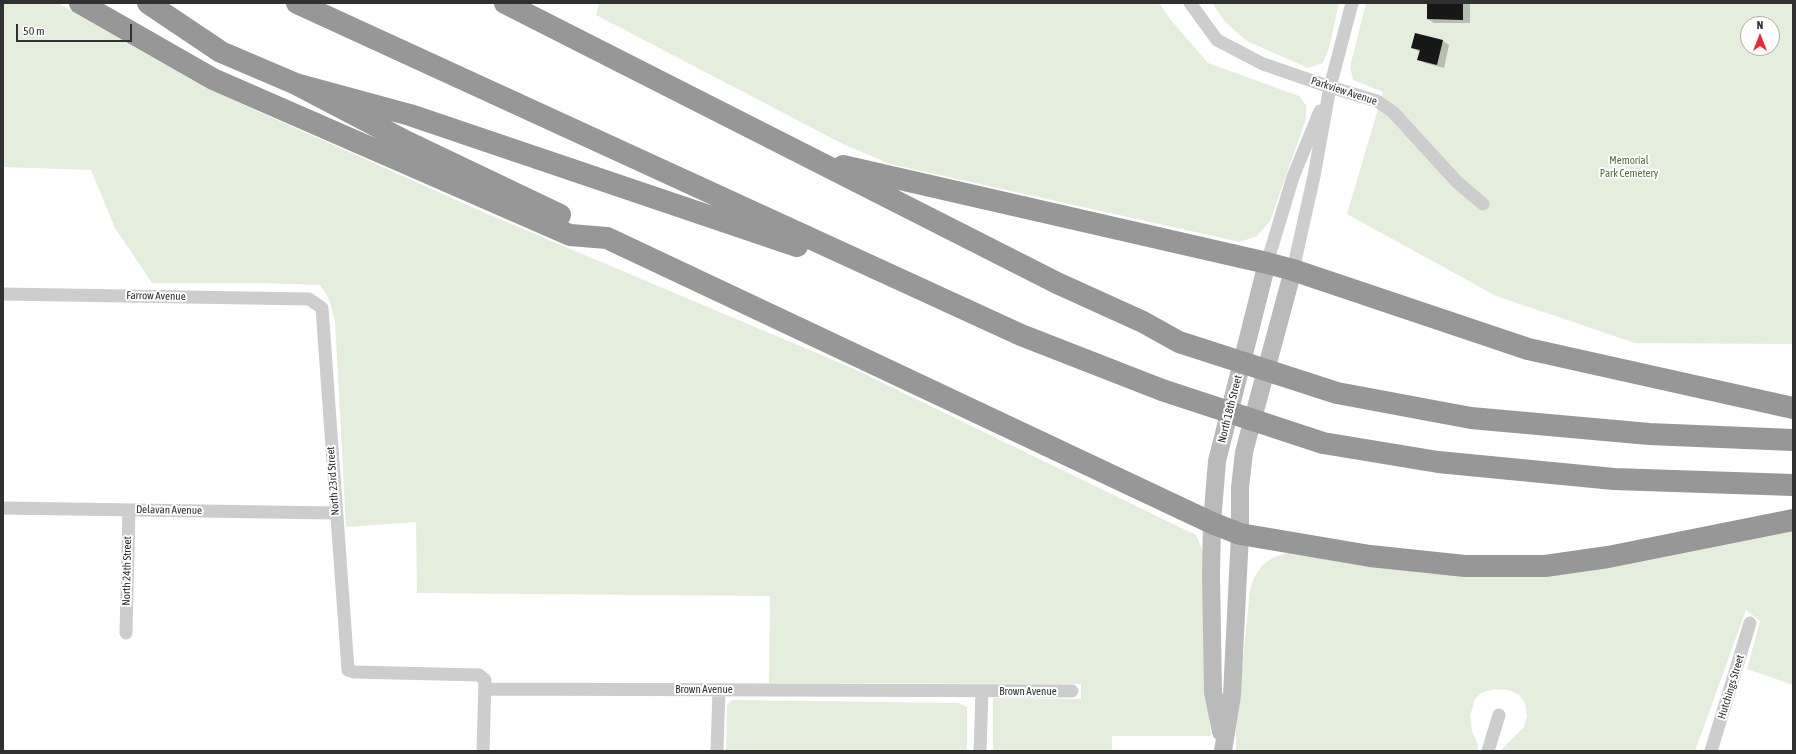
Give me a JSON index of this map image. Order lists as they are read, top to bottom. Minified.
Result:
{"streets":{"main road":["North 18th Street"],"street":["Parkview Avenue","Farrow Avenue","North 23rd Street","Delavan Avenue","North 24th Street","Hutchings Street","Brown Avenue"]},"crossings":[["Parkview Avenue","North 18th Street"],["Farrow Avenue","North 23rd Street"],["North 23rd Street","Delavan Avenue"],["North 23rd Street","Brown Avenue"],["Delavan Avenue","North 24th Street"]],"parks":["Memorial Park Cemetery"],"scale_bar":"50 m","north":"top"}
